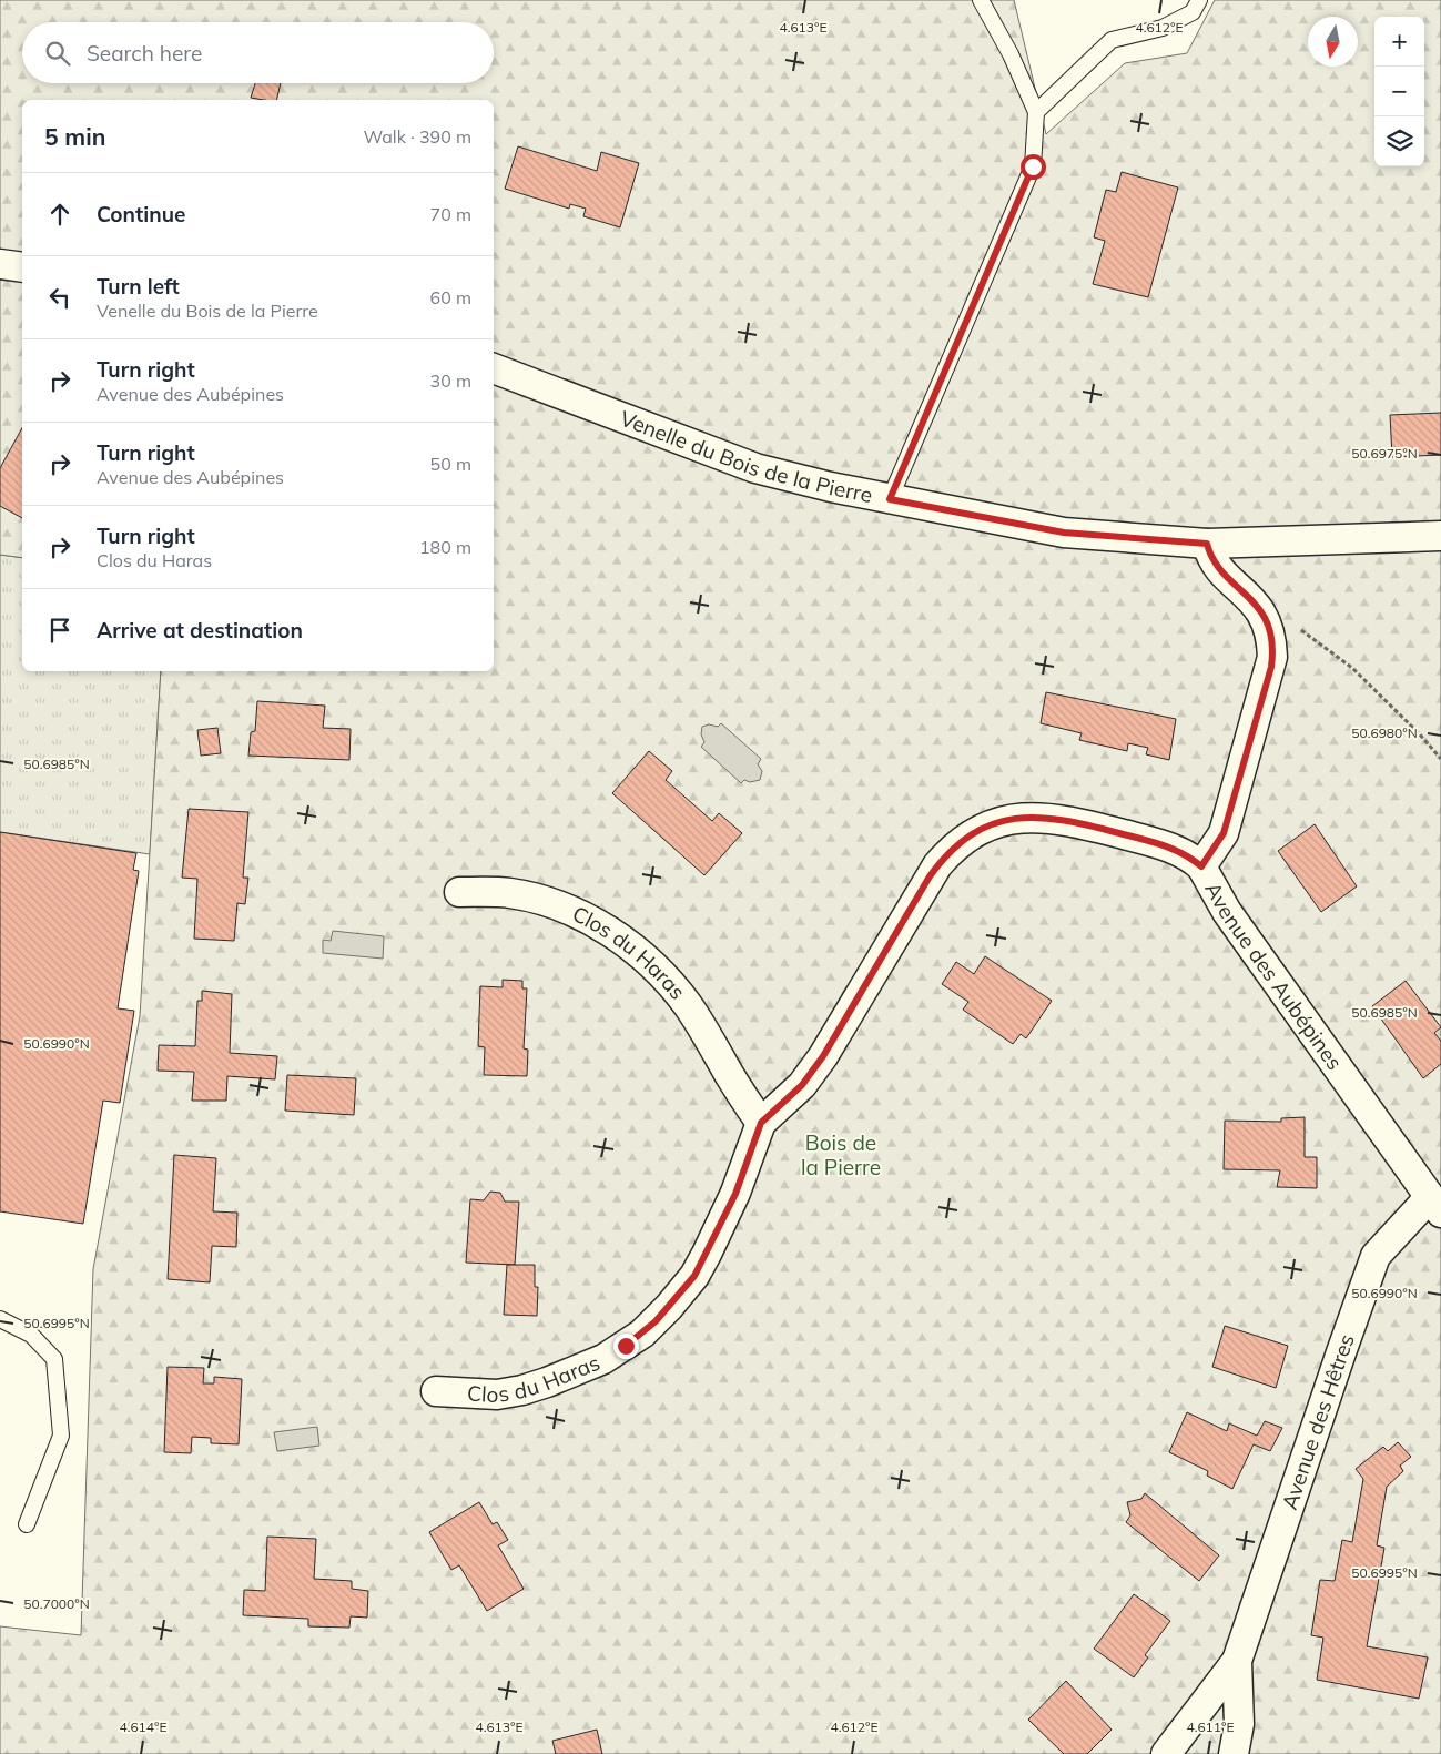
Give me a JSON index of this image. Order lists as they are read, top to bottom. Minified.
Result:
{"streets":{"street":["Venelle du Bois de la Pierre","Clos du Haras","Avenue des Aubépines","Avenue des Hêtres"]},"crossings":[["Venelle du Bois de la Pierre","Avenue des Aubépines"],["Clos du Haras","Avenue des Aubépines"],["Avenue des Aubépines","Avenue des Hêtres"]],"parks":["Bois de la Pierre"],"north":"bottom","page":{"map_buttons":["+","−"],"search":"Search here","heading":["5 min","Walk · 390 m"],"list":[["Continue","70 m"],["Turn left","Venelle du Bois de la Pierre","60 m"],["Turn right","Avenue des Aubépines","30 m"],["Turn right","Avenue des Aubépines","50 m"],["Turn right","Clos du Haras","180 m"],"Arrive at destination"]},"coordinates":["4.613°E","4.612°E","50.6975°N","50.6980°N","50.6985°N","50.6990°N","50.6995°N","50.7000°N","4.614°E","4.611°E"]}
